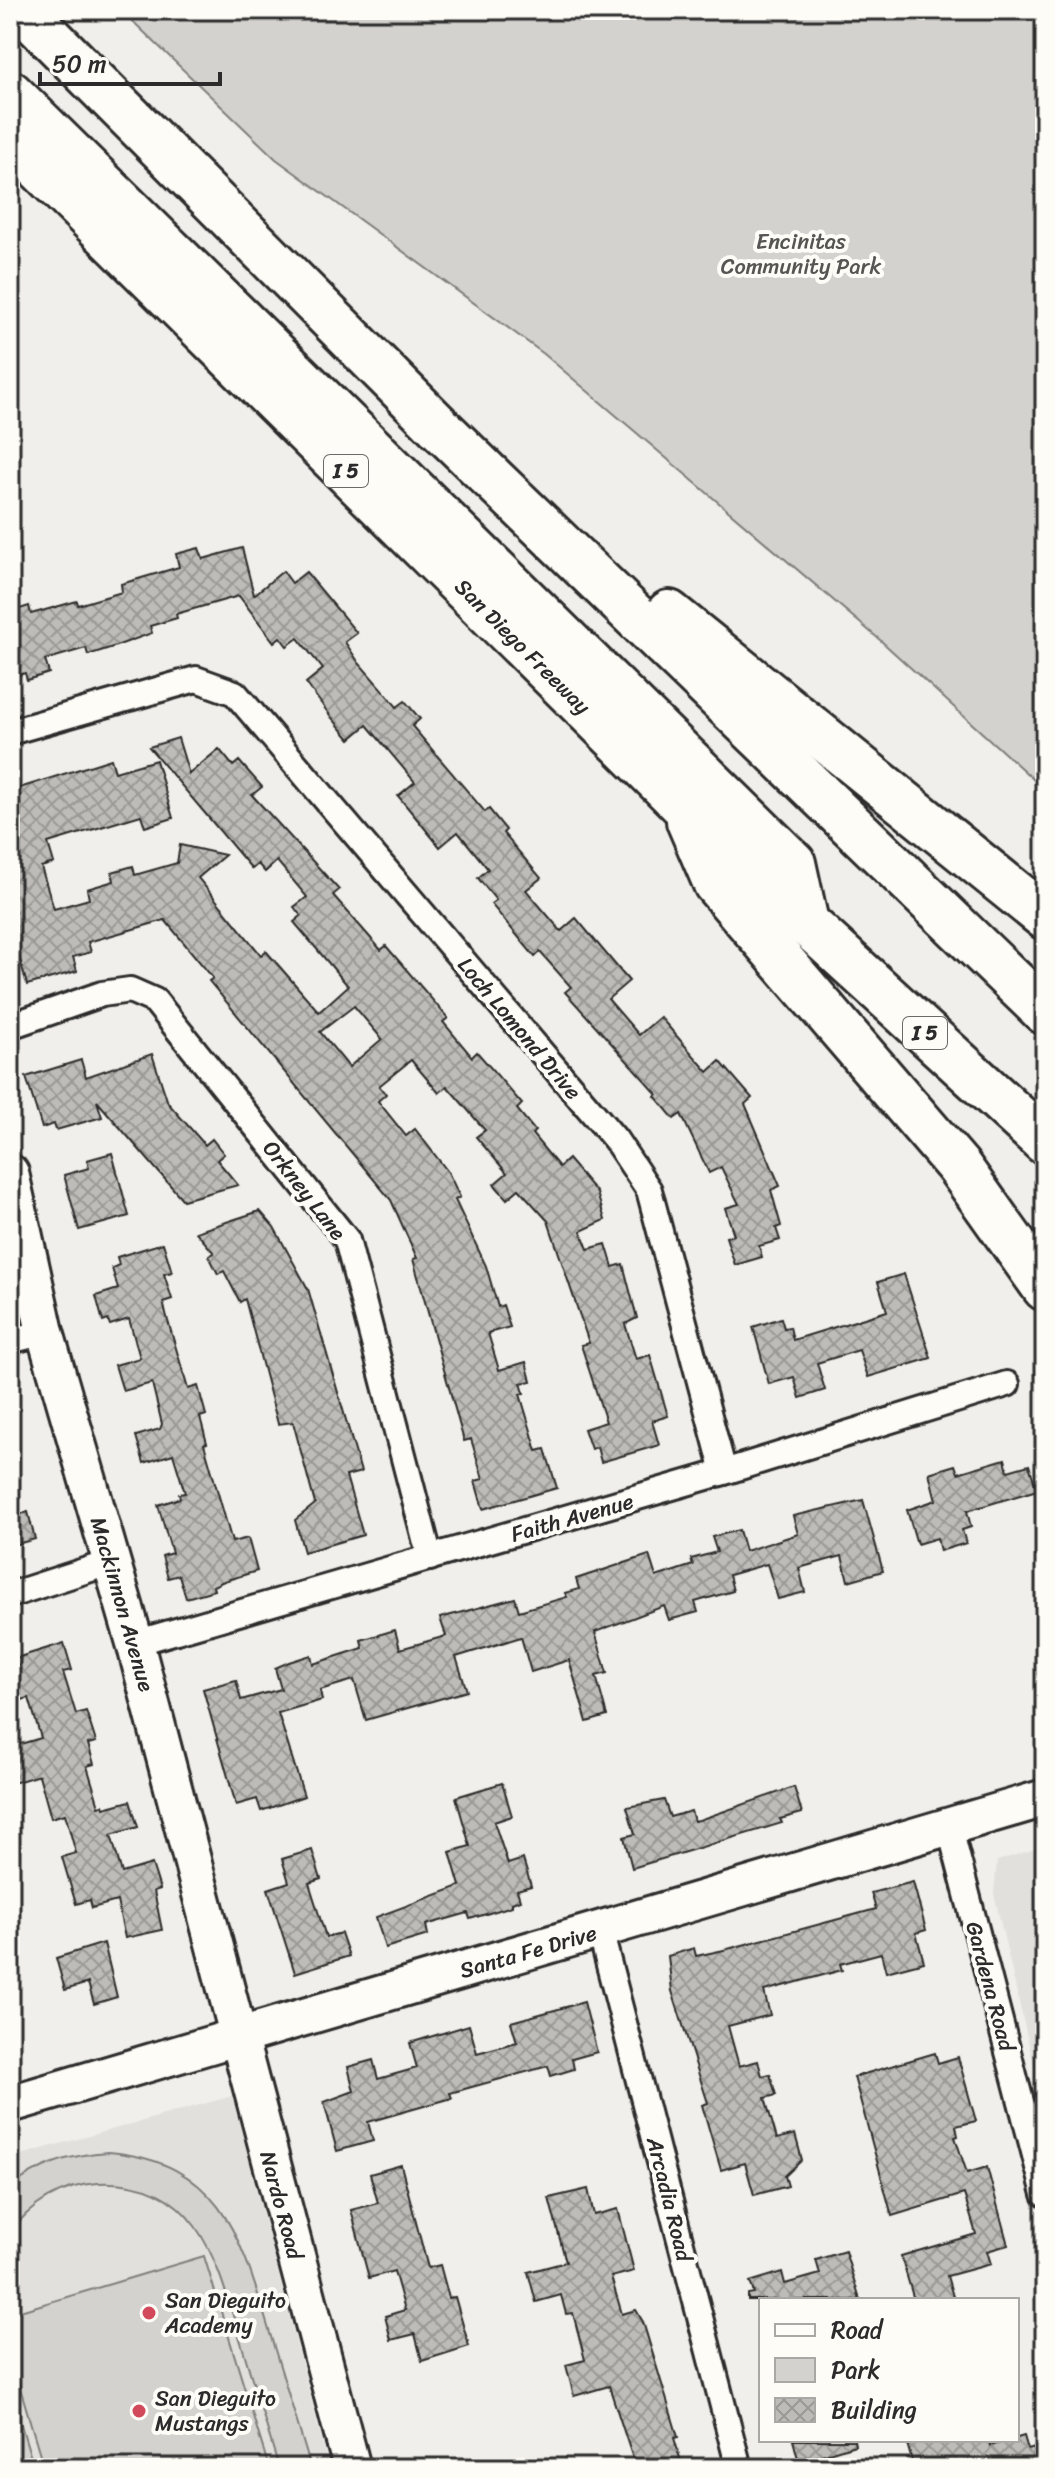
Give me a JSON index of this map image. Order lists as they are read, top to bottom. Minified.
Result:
{"streets":{"highway":["I 5","San Diego Freeway"],"street":["Loch Lomond Drive","Orkney Lane","Faith Avenue","Mackinnon Avenue","Santa Fe Drive","Gardena Road","Arcadia Road","Nardo Road"]},"crossings":[["Loch Lomond Drive","Faith Avenue"],["Orkney Lane","Faith Avenue"],["Faith Avenue","Mackinnon Avenue"],["Mackinnon Avenue","Santa Fe Drive"],["Mackinnon Avenue","Nardo Road"],["Santa Fe Drive","Gardena Road"],["Santa Fe Drive","Arcadia Road"],["Santa Fe Drive","Nardo Road"]],"parks":["Encinitas Community Park"],"places":["San Dieguito Academy","San Dieguito Mustangs"],"legend":["Road","Park","Building"],"scale_bar":"50 m"}
